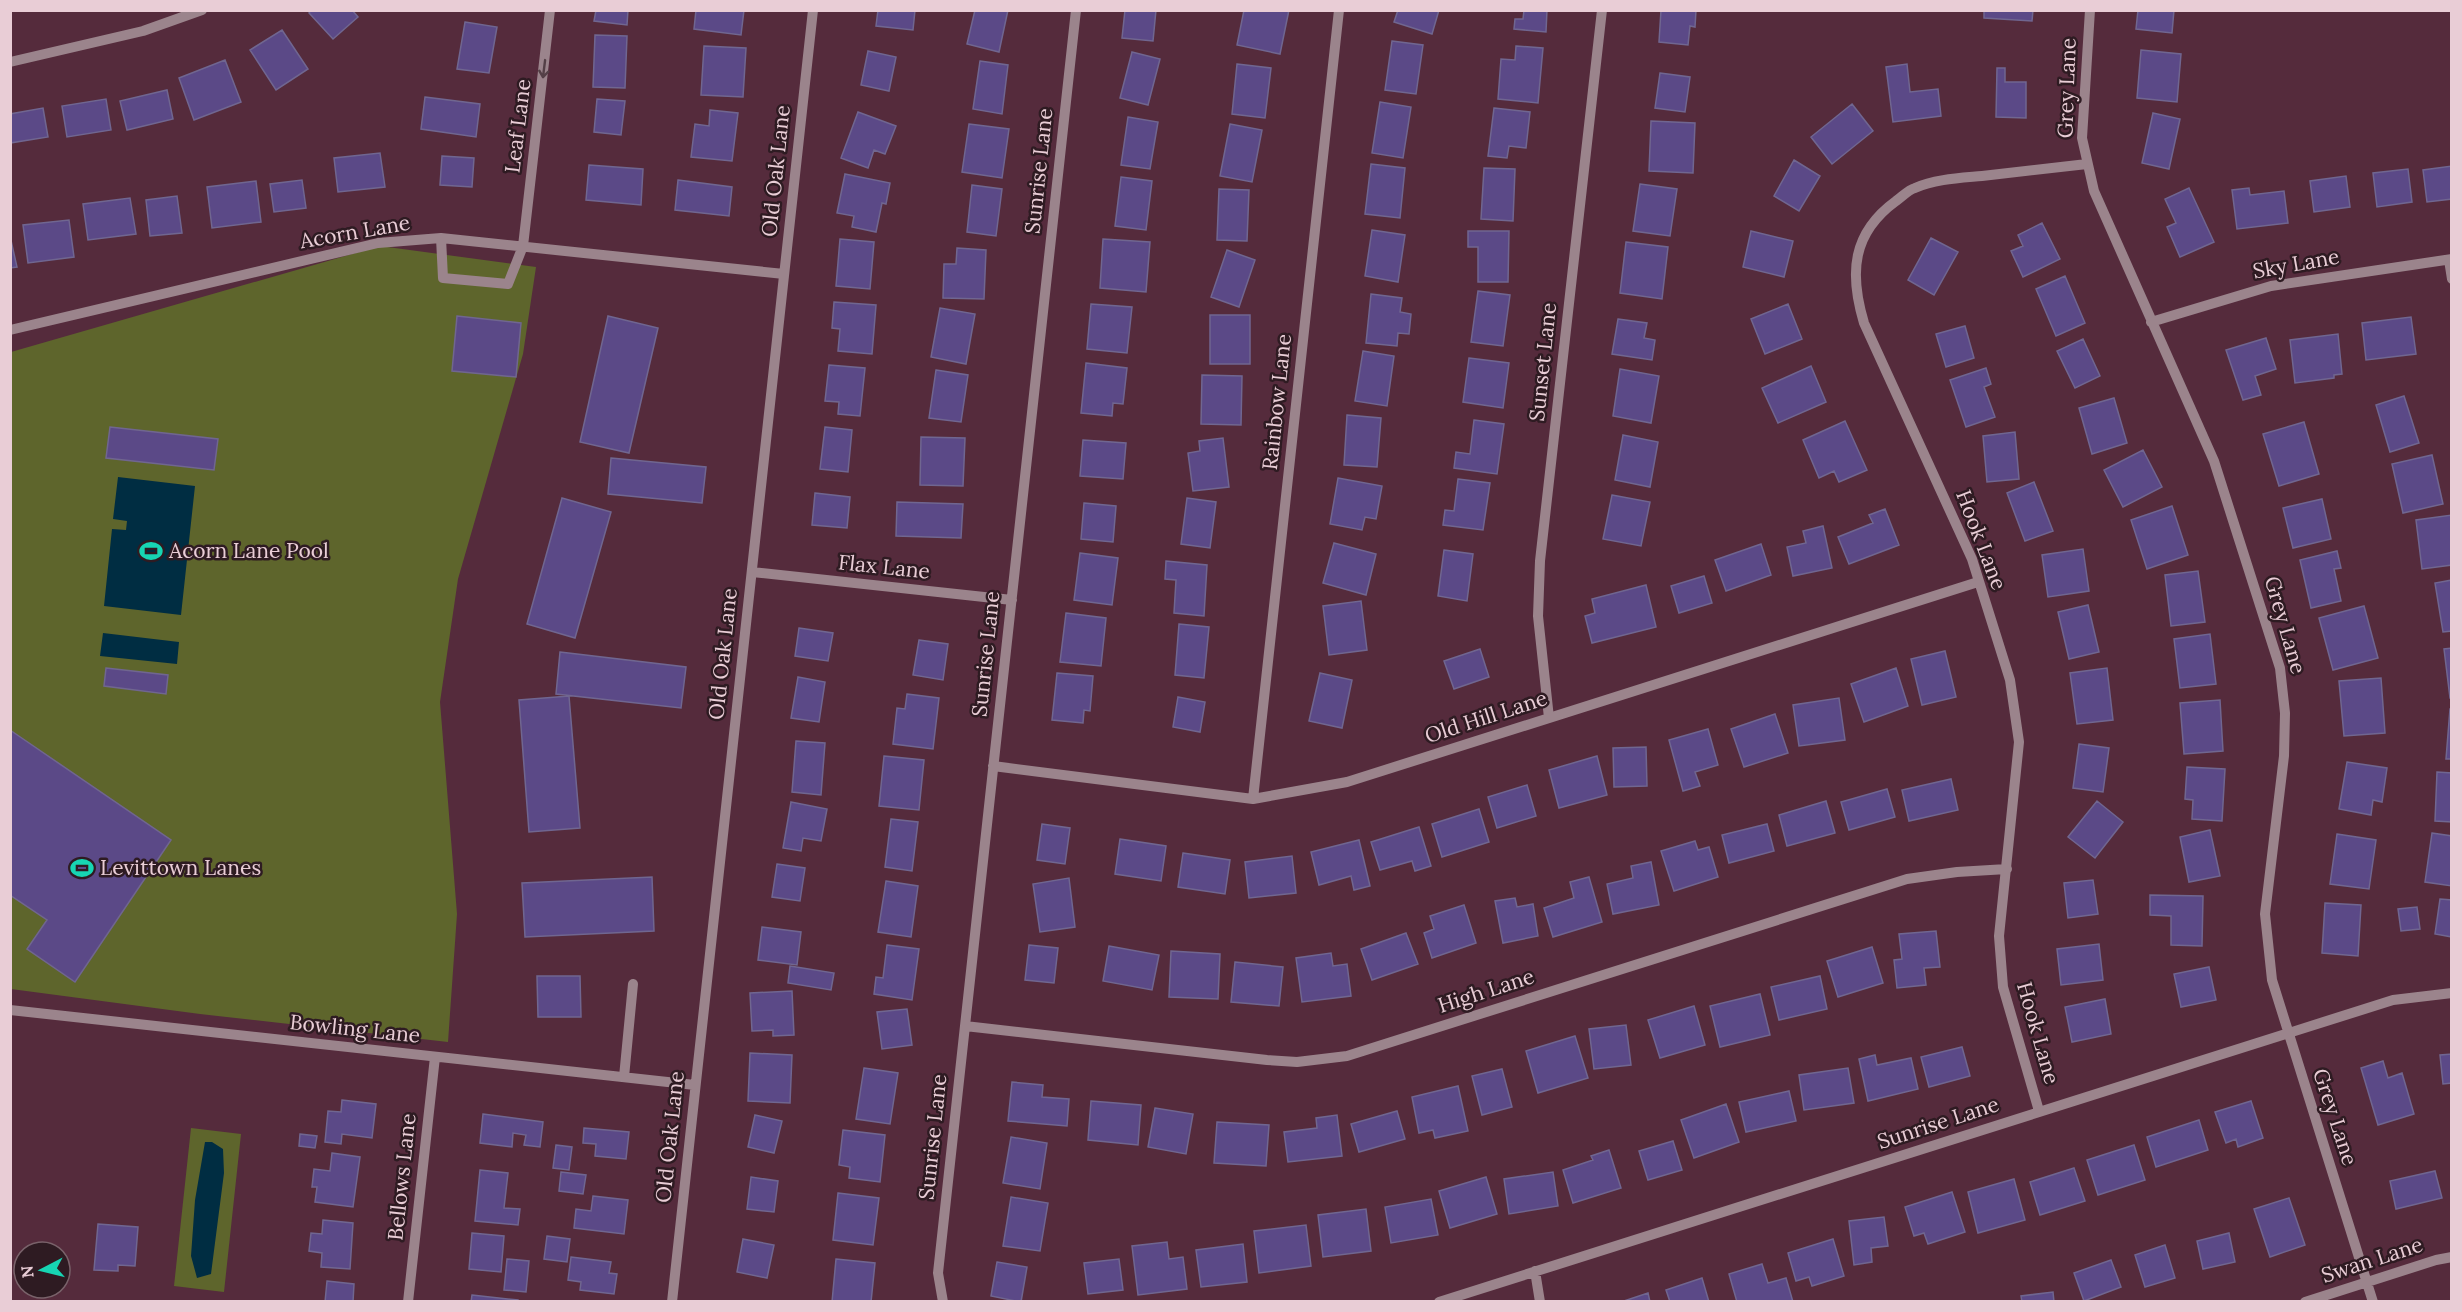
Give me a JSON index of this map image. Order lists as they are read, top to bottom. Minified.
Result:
{"streets":{"street":["Grey Lane","Leaf Lane","Old Oak Lane","Sunrise Lane","Acorn Lane","Sky Lane","Sunset Lane","Rainbow Lane","Hook Lane","Flax Lane","Old Hill Lane","High Lane","Bowling Lane","Bellows Lane","Swan Lane"]},"crossings":[["Grey Lane","Sunrise Lane"],["Grey Lane","Sky Lane"],["Grey Lane","Hook Lane"],["Grey Lane","Swan Lane"],["Leaf Lane","Acorn Lane"],["Old Oak Lane","Acorn Lane"],["Old Oak Lane","Flax Lane"],["Old Oak Lane","Bowling Lane"],["Sunrise Lane","Hook Lane"],["Sunrise Lane","Flax Lane"],["Sunrise Lane","Old Hill Lane"],["Sunrise Lane","High Lane"],["Sunset Lane","Old Hill Lane"],["Rainbow Lane","Old Hill Lane"],["Hook Lane","Old Hill Lane"],["Hook Lane","High Lane"],["Bowling Lane","Bellows Lane"]],"one_way":["Leaf Lane"],"places":{"sports":["Acorn Lane Pool","Levittown Lanes"]},"north":"left"}
